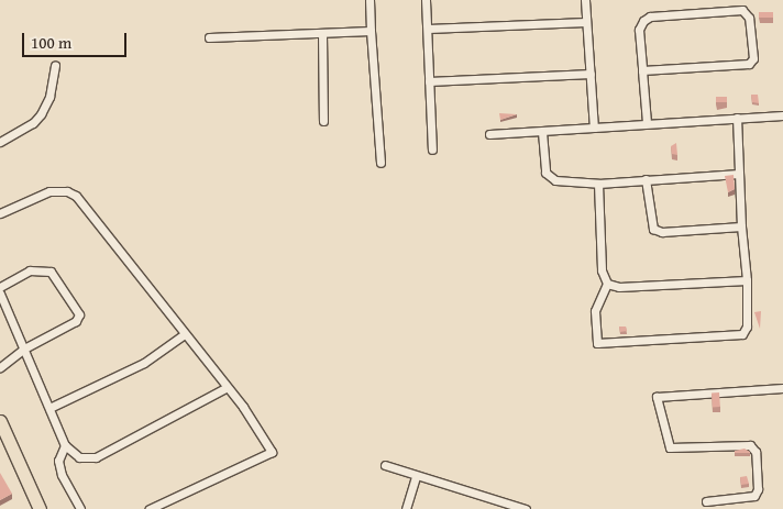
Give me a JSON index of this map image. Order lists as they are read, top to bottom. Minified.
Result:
{"scale_bar":"100 m"}
